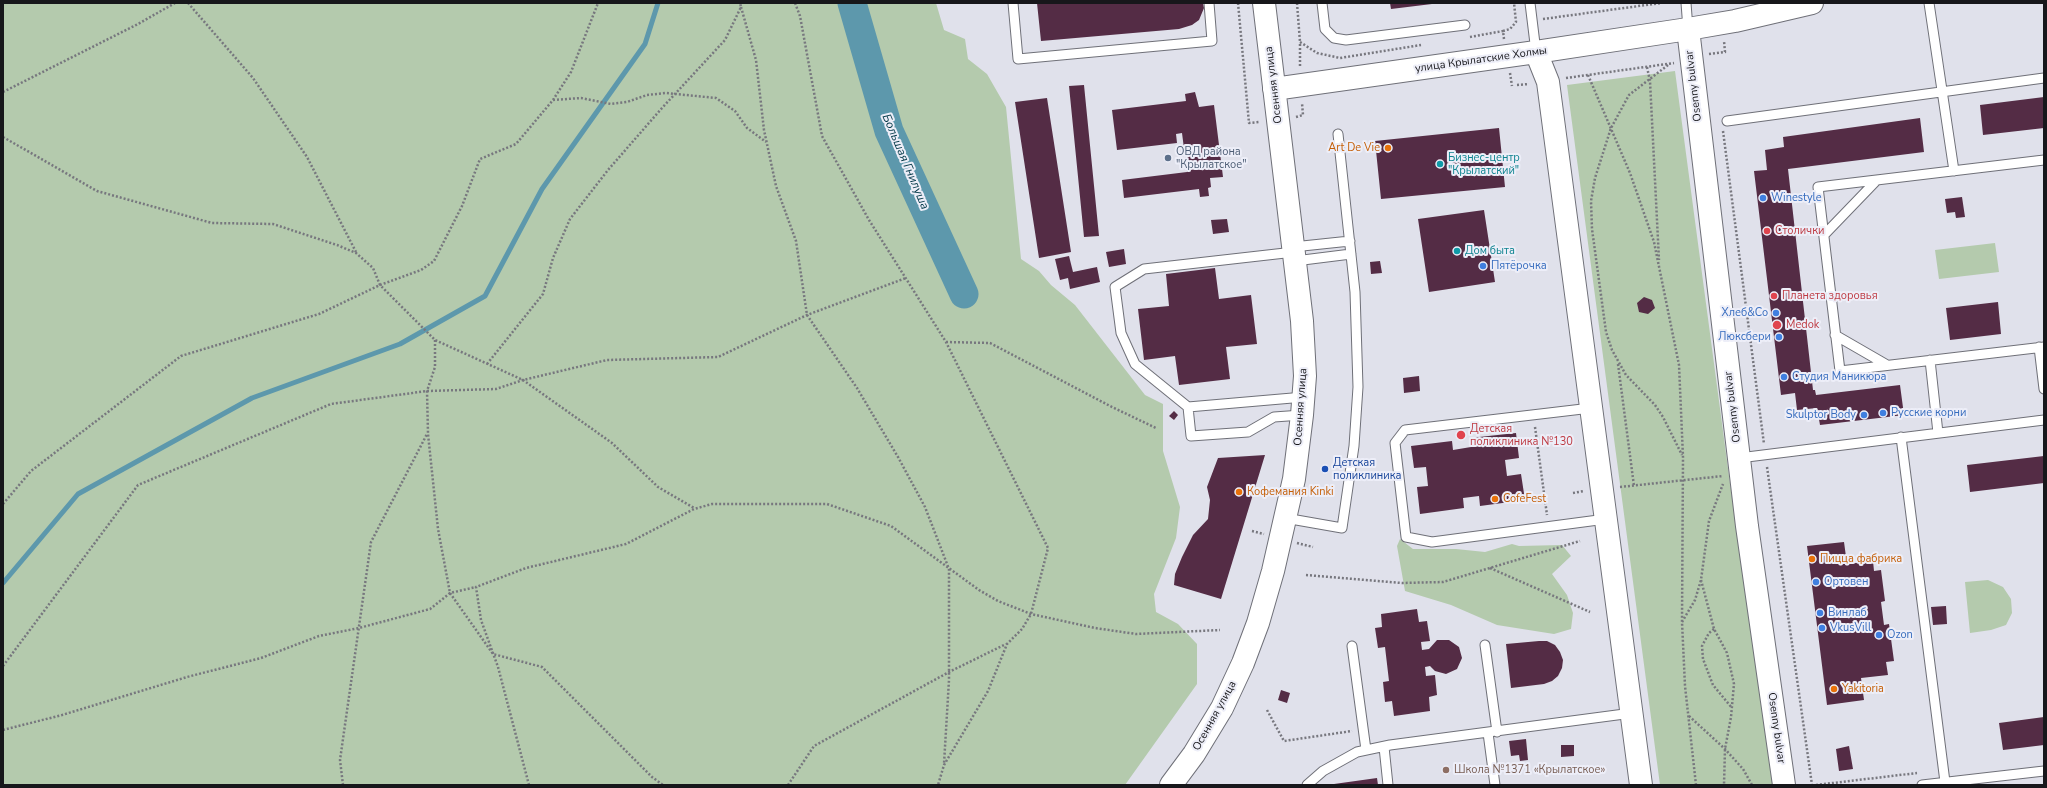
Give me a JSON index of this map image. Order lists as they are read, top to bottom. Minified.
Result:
{"streets":{"street":["улица Крылатские Холмы","Осенняя улица","Osenny bulvar"]},"crossings":[["улица Крылатские Холмы","Осенняя улица"],["улица Крылатские Холмы","Osenny bulvar"]],"water":["Большая Гнилуша"],"places":["Art De Vie","ОВД района \"Крылатское\"","Бизнес-центр \"Крылатский\"","Winestyle","Столички","Дом быта","Пятёрочка","Планета здоровья","Хлеб&Co","Medok","Люксбери","Студия Маникюра","Русские корни","Skulptor Body","Детская поликлиника №130","Детская поликлиника","Кофемания Kinki","CofeFest","Пицца фабрика","Ортовен","Винлаб","VkusVill","Ozon","Yakitoria","Школа №1371 «Крылатское»"]}
